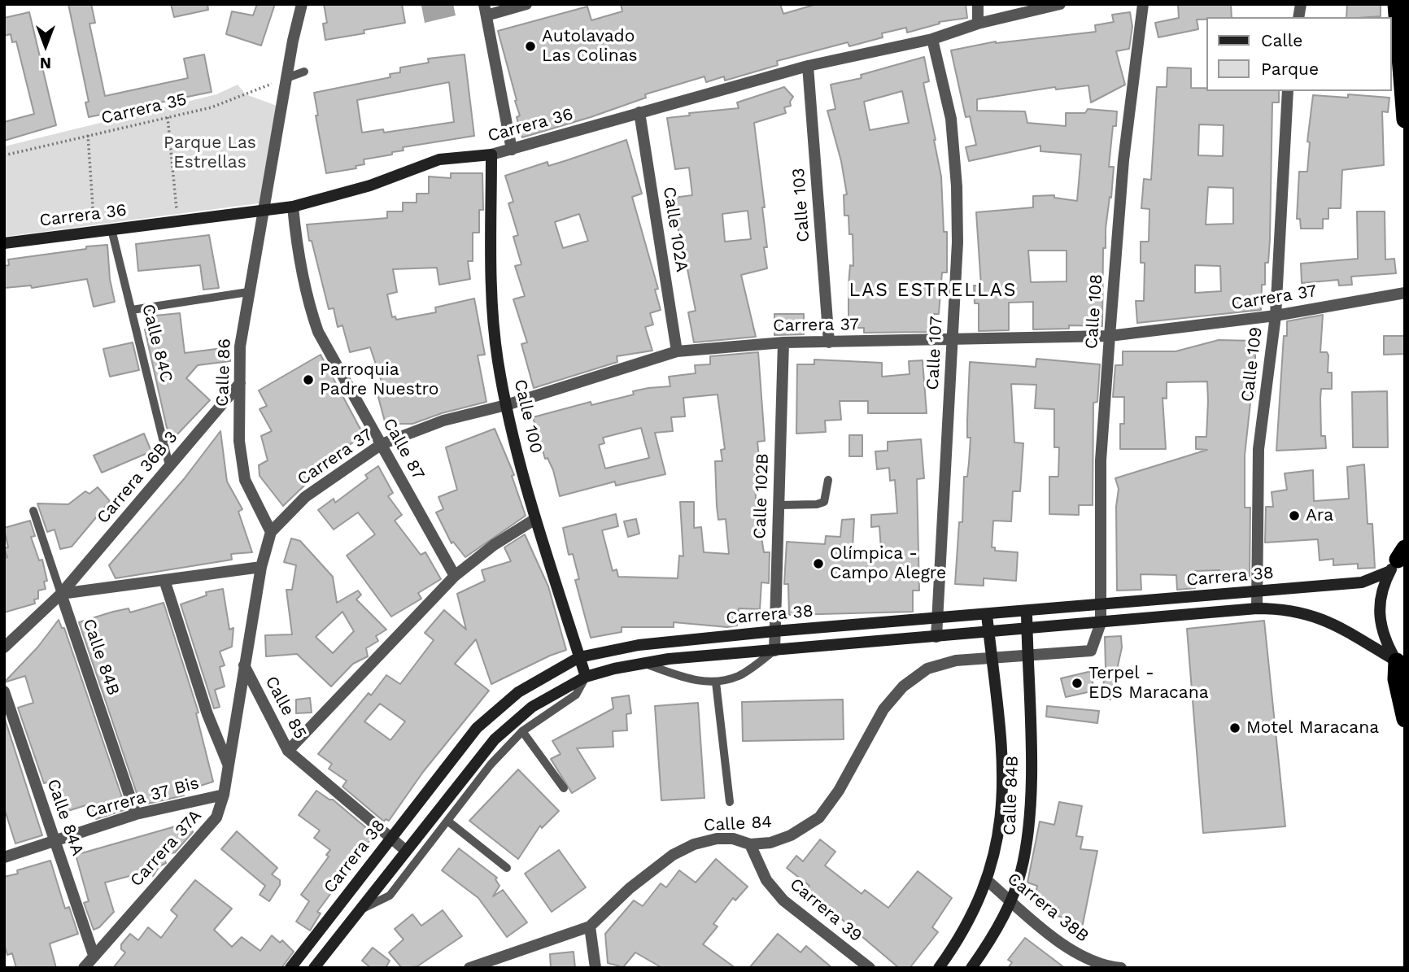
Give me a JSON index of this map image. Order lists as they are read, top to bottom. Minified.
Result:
{"streets":{"main road":["Carrera 36","Calle 100","Carrera 38","Calle 84B"],"street":["Calle 103","Calle 102A","Carrera 37","Calle 108","Calle 107","Calle 109","Calle 86","Calle 87","Carrera 36B 3","Calle 102B","Calle 85","Carrera 37 Bis","Calle 84A","Calle 84","Carrera 37A","Carrera 38B","Carrera 39"],"lane":["Calle 84C"],"path":["Carrera 35"]},"crossings":[["Carrera 36","Calle 103"],["Carrera 36","Calle 102A"],["Carrera 36","Calle 84C"],["Carrera 36","Calle 107"],["Carrera 36","Calle 86"],["Carrera 36","Calle 100"],["Carrera 36","Calle 87"],["Calle 103","Carrera 37"],["Calle 102A","Carrera 37"],["Carrera 37","Calle 108"],["Carrera 37","Calle 107"],["Carrera 37","Calle 109"],["Carrera 37","Calle 86"],["Carrera 37","Calle 100"],["Carrera 37","Calle 87"],["Carrera 37","Calle 102B"],["Carrera 37","Calle 85"],["Calle 108","Carrera 38"],["Calle 108","Calle 84B"],["Calle 108","Calle 84"],["Calle 84C","Carrera 36B 3"],["Calle 107","Carrera 38"],["Calle 109","Carrera 38"],["Calle 86","Carrera 36B 3"],["Calle 86","Calle 85"],["Calle 100","Carrera 38"],["Carrera 36B 3","Calle 84B"],["Calle 102B","Carrera 38"],["Carrera 38","Calle 84B"],["Carrera 38","Calle 85"],["Calle 84B","Carrera 37 Bis"],["Calle 84B","Calle 84"],["Calle 84B","Carrera 38B"],["Calle 85","Carrera 37A"],["Carrera 37 Bis","Calle 84A"],["Carrera 37 Bis","Carrera 37A"],["Calle 84A","Carrera 37A"],["Calle 84","Carrera 39"]],"districts":["LAS ESTRELLAS"],"parks":["Parque Las Estrellas"],"places":["Autolavado Las Colinas","Parroquia Padre Nuestro","Ara","Olímpica - Campo Alegre","Terpel - EDS Maracana","Motel Maracana"],"legend":["Calle","Parque"],"north":"bottom"}
